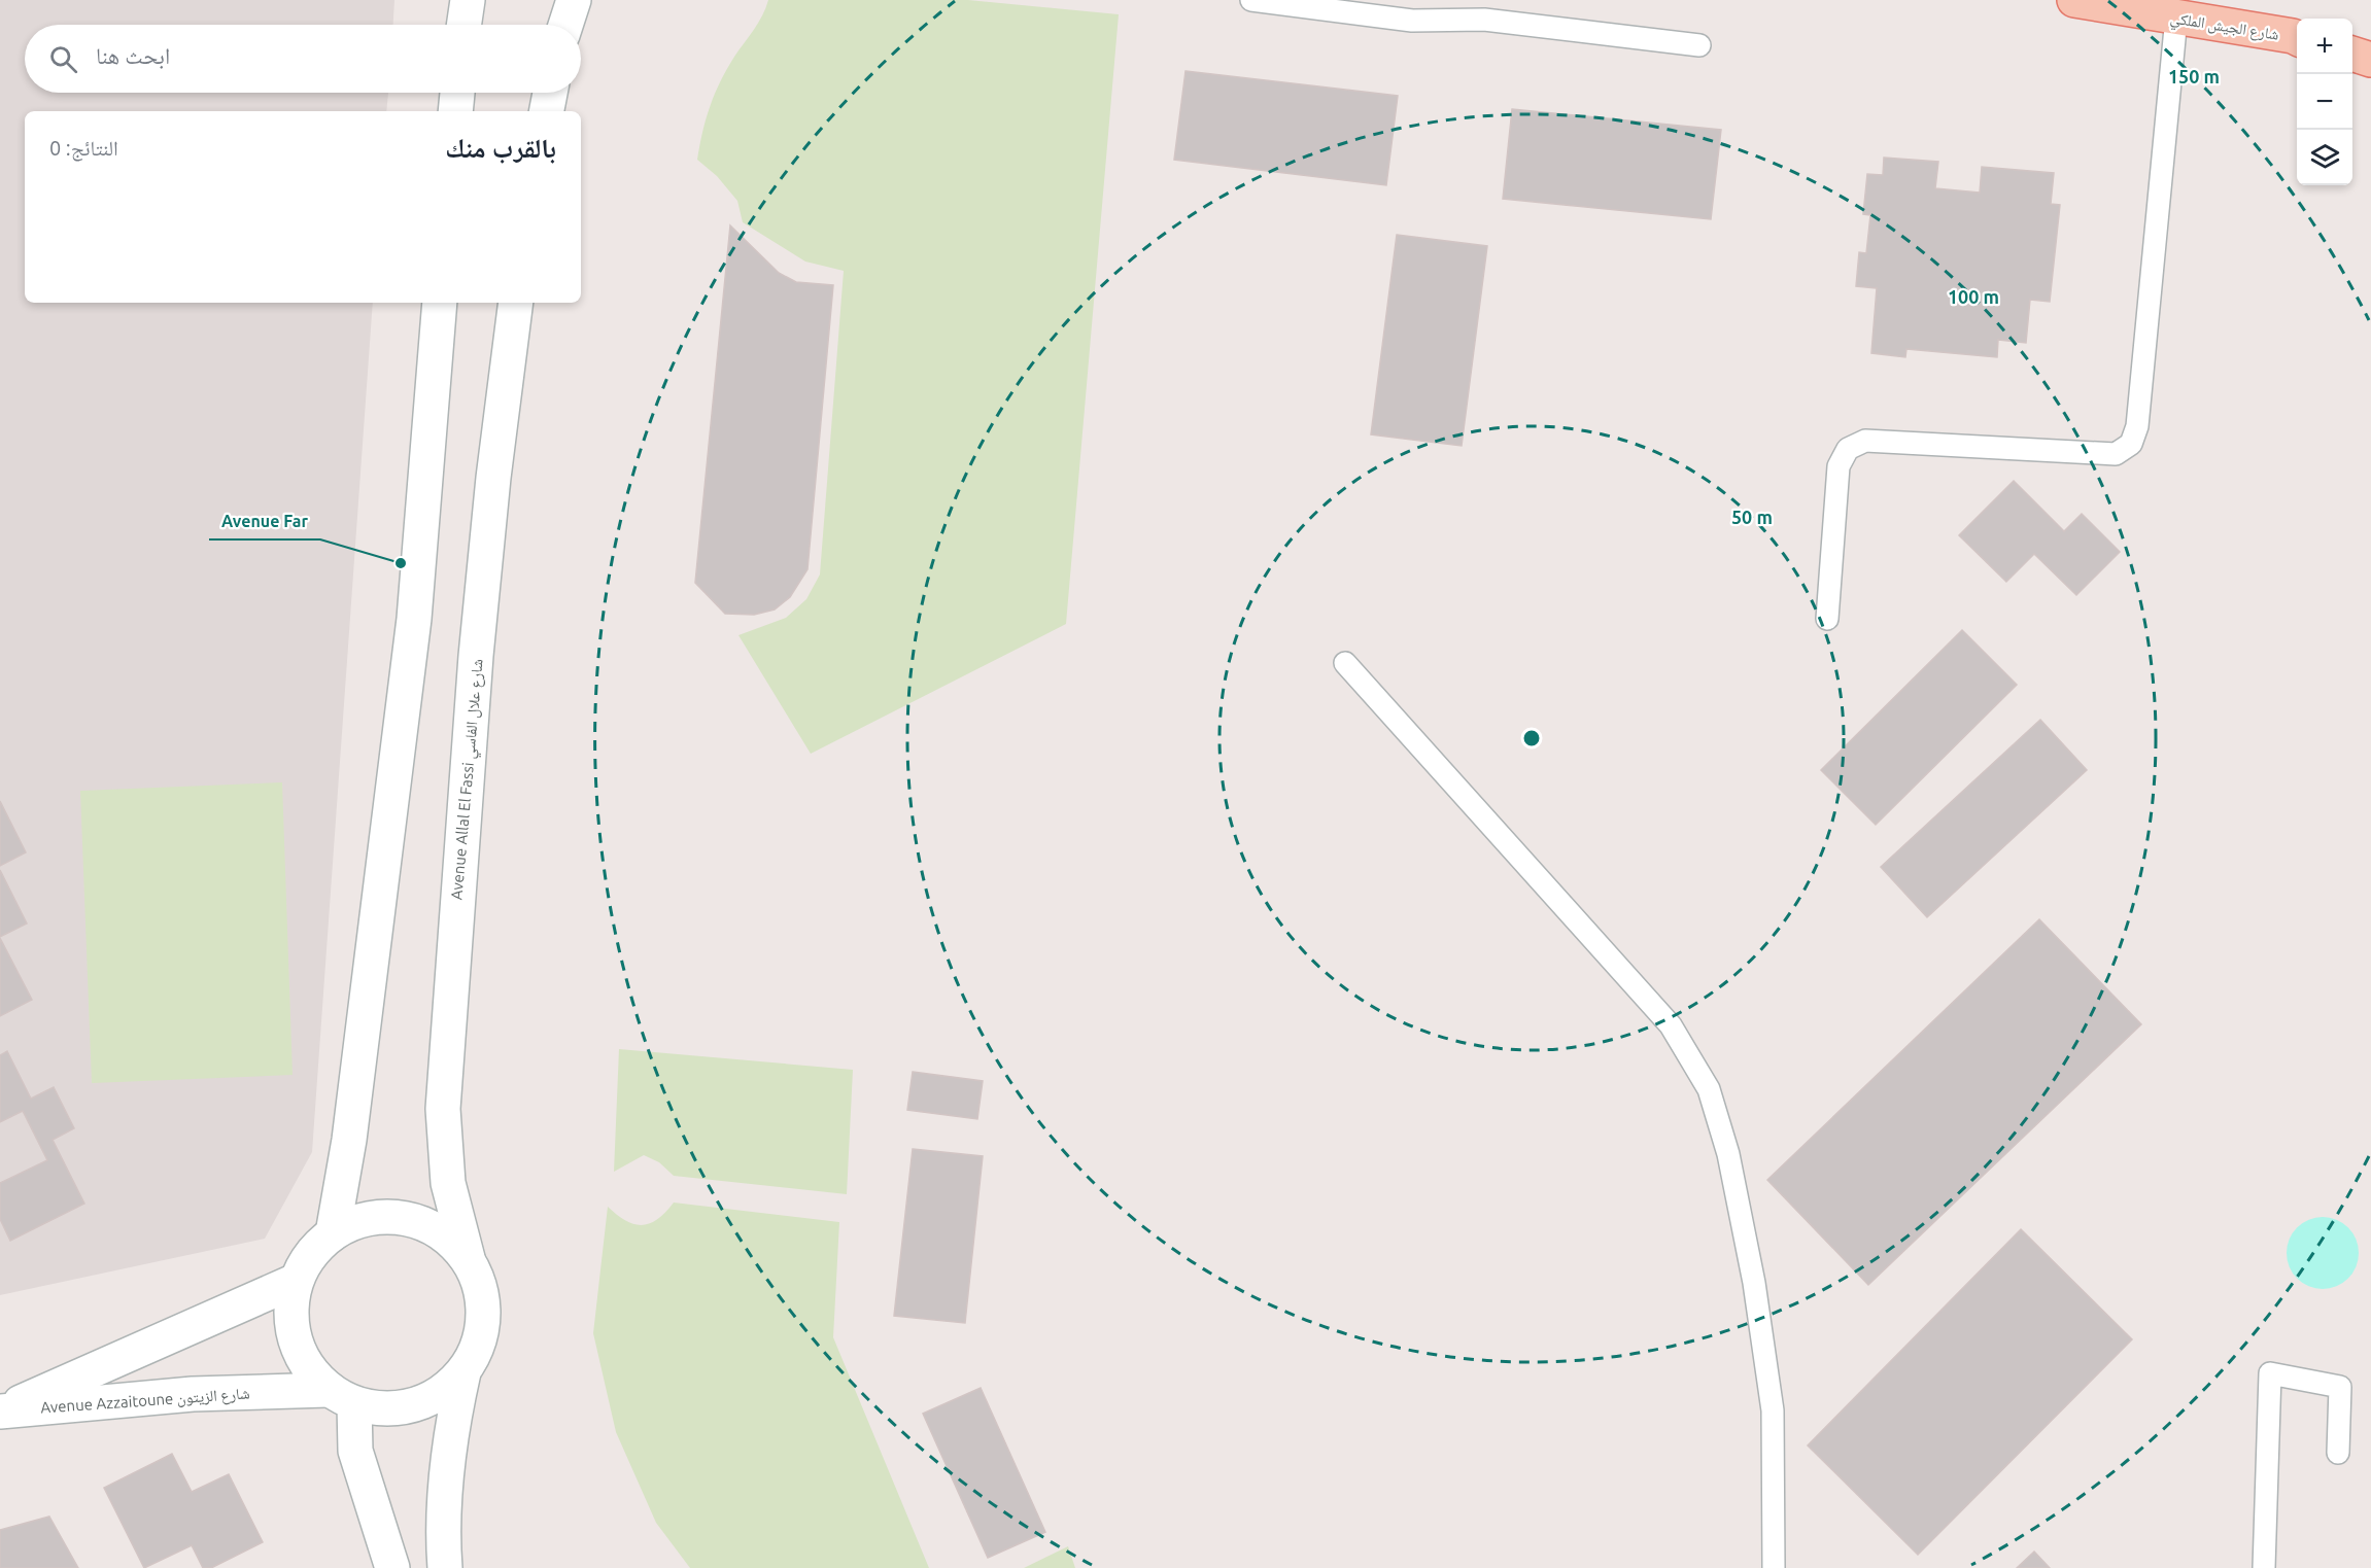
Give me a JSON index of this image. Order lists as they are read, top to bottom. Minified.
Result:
{"streets":{"main road":["شارع الجيش الملكي"],"street":["Avenue Allal El Fassi شارع علال الفاسي","Avenue Azzaitoune شارع الزيتون"]},"crossings":[["Avenue Allal El Fassi شارع علال الفاسي","Avenue Azzaitoune شارع الزيتون"]],"places":["Avenue Far"],"page":{"map_buttons":["+","−"],"search":"ابحث هنا","heading":["بالقرب منك","النتائج: 0"]},"rings":["150 m","100 m","50 m"]}
